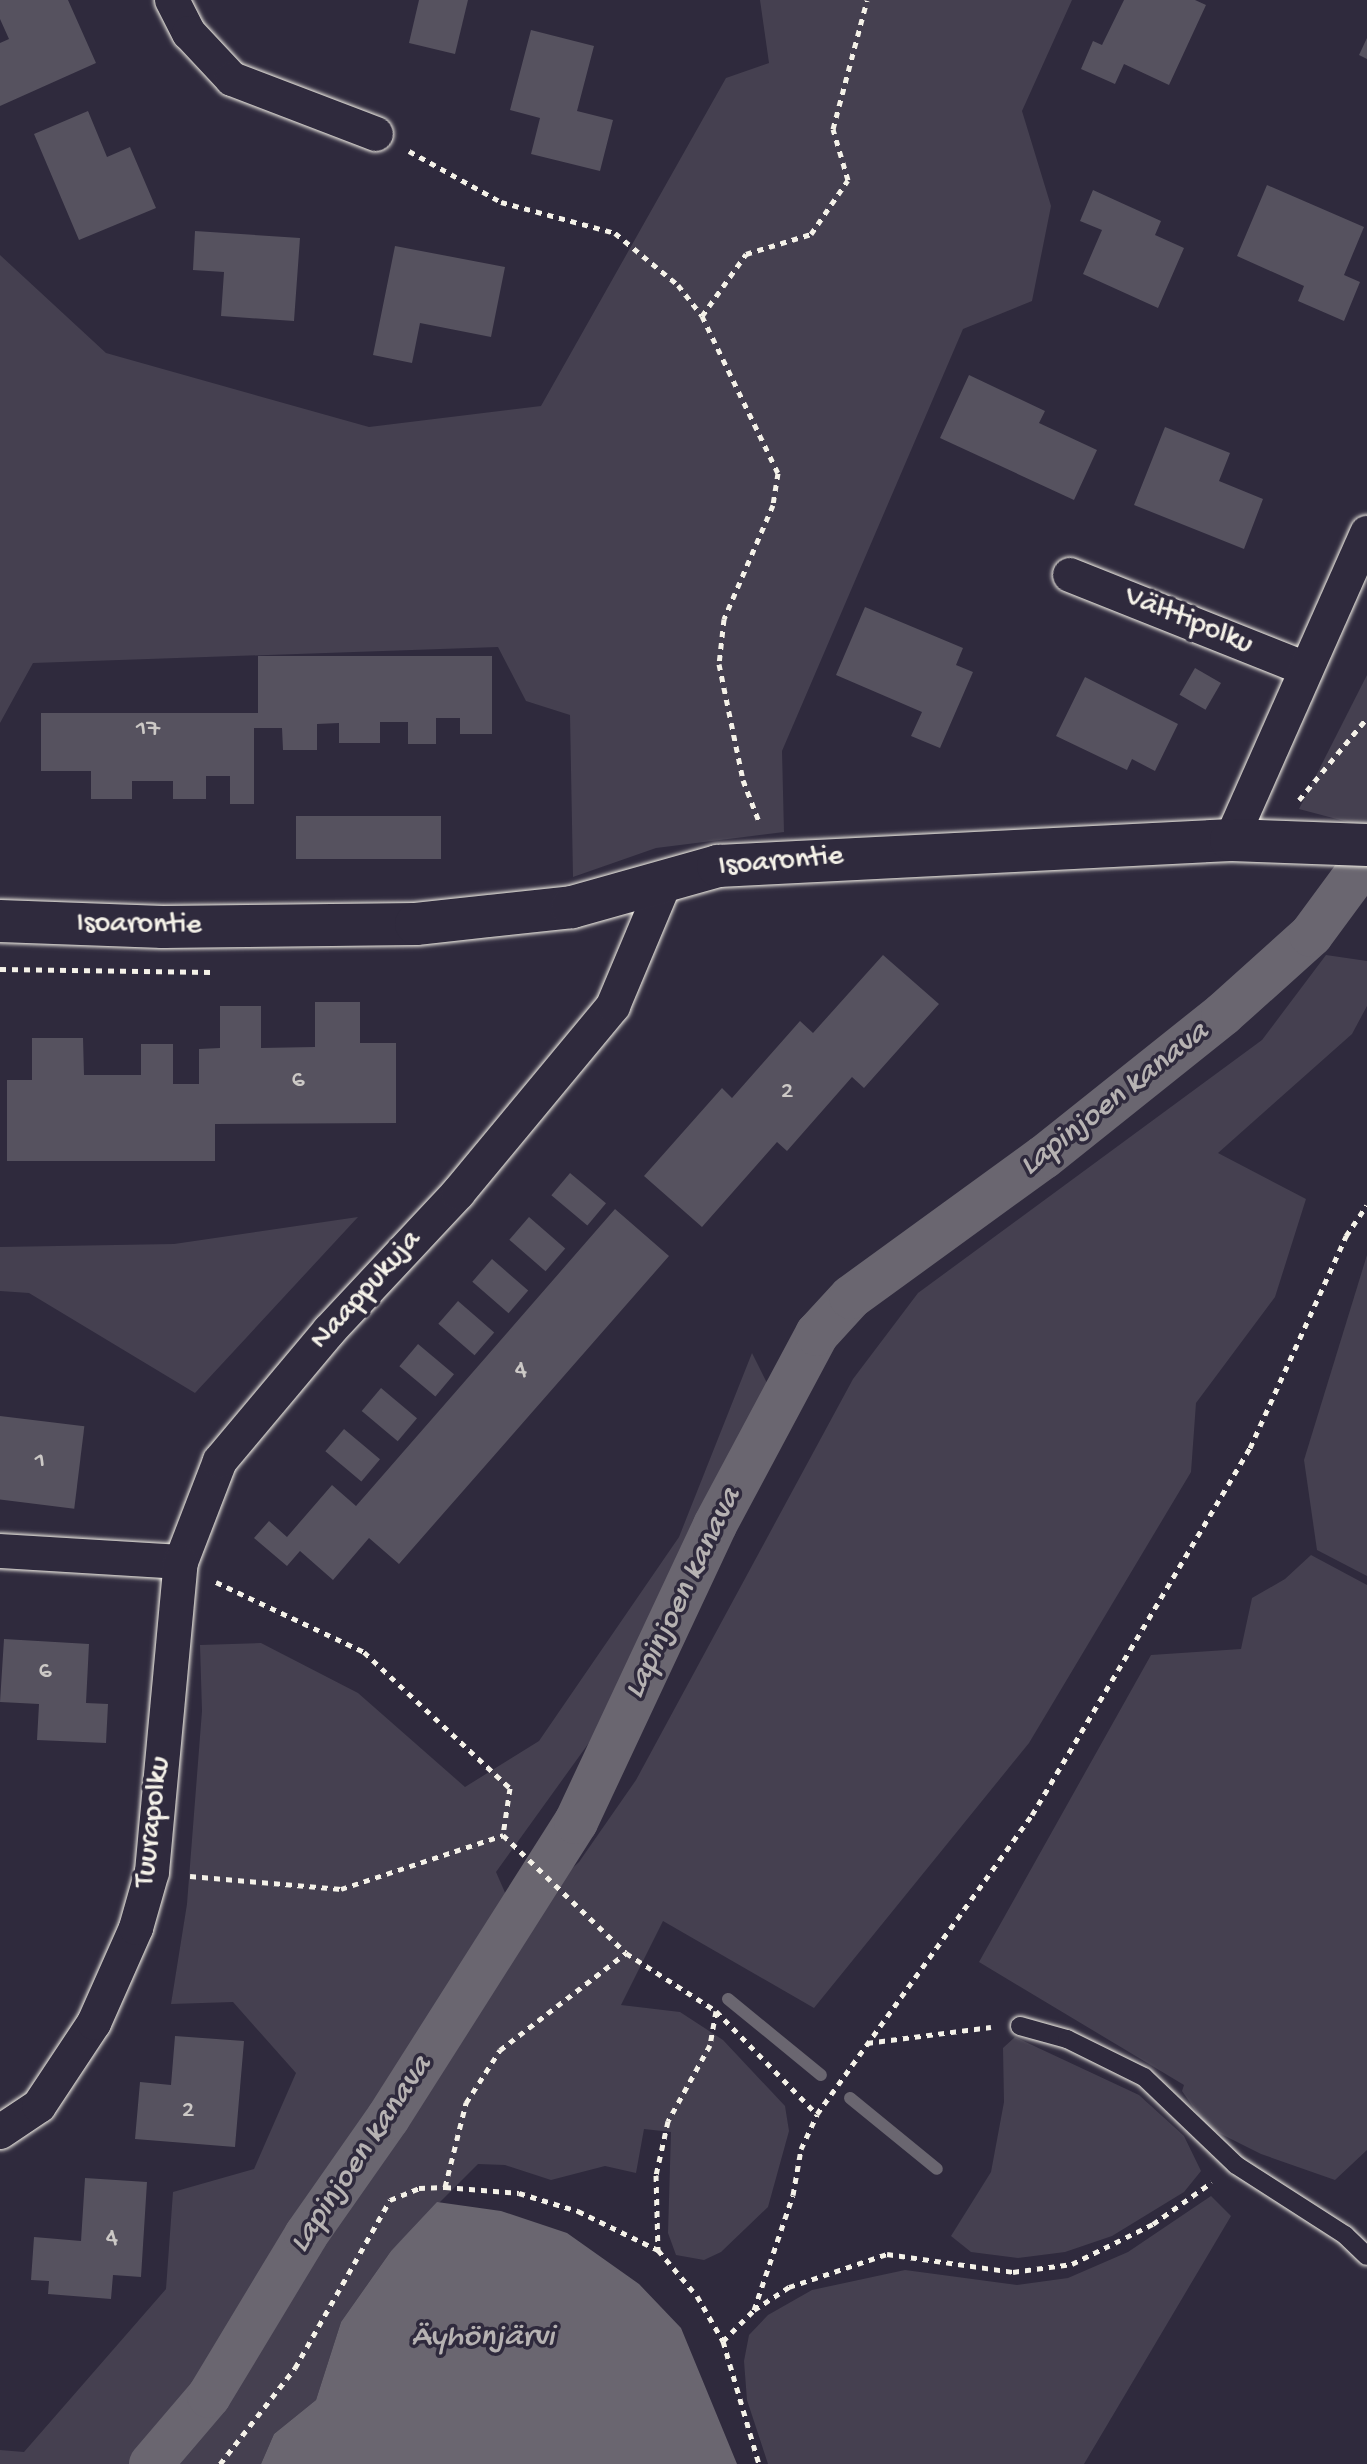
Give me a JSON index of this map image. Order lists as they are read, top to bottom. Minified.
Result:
{"streets":{"street":["Välttipolku","Isoarontie","Naappukuja","Tuurapolku"]},"crossings":[["Isoarontie","Naappukuja"],["Naappukuja","Tuurapolku"]],"water":["Lapinjoen kanava","Äyhönjärvi"],"house_numbers":["17","6","2","4","1","6","2","4"]}
